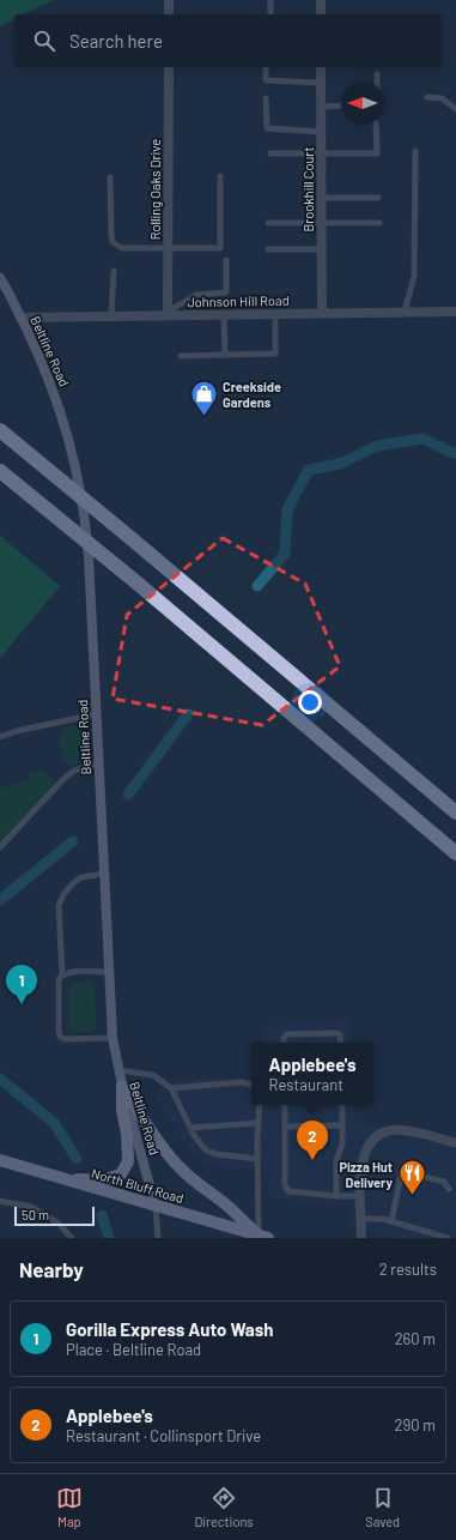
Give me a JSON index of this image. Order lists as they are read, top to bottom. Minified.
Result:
{"streets":{"main road":["Beltline Road","North Bluff Road"],"street":["Rolling Oaks Drive","Brookhill Court","Johnson Hill Road"]},"crossings":[["Rolling Oaks Drive","Johnson Hill Road"],["Brookhill Court","Johnson Hill Road"],["Johnson Hill Road","Beltline Road"],["Beltline Road","North Bluff Road"]],"places":{"shop":["Creekside Gardens"],"restaurant":["Pizza Hut Delivery"]},"scale_bar":"50 m","north":"left","page":{"search":"Search here","pins":["1","2"],"popup":["Applebee's","Restaurant"],"scale":"50 m","heading":["Nearby","2 results"],"list":[{"mark":"1","name":"Gorilla Express Auto Wash","note":"Place · Beltline Road","value":"260 m"},{"mark":"2","name":"Applebee's","note":"Restaurant · Collinsport Drive","value":"290 m"}],"nav":["Map","Directions","Saved"]}}
